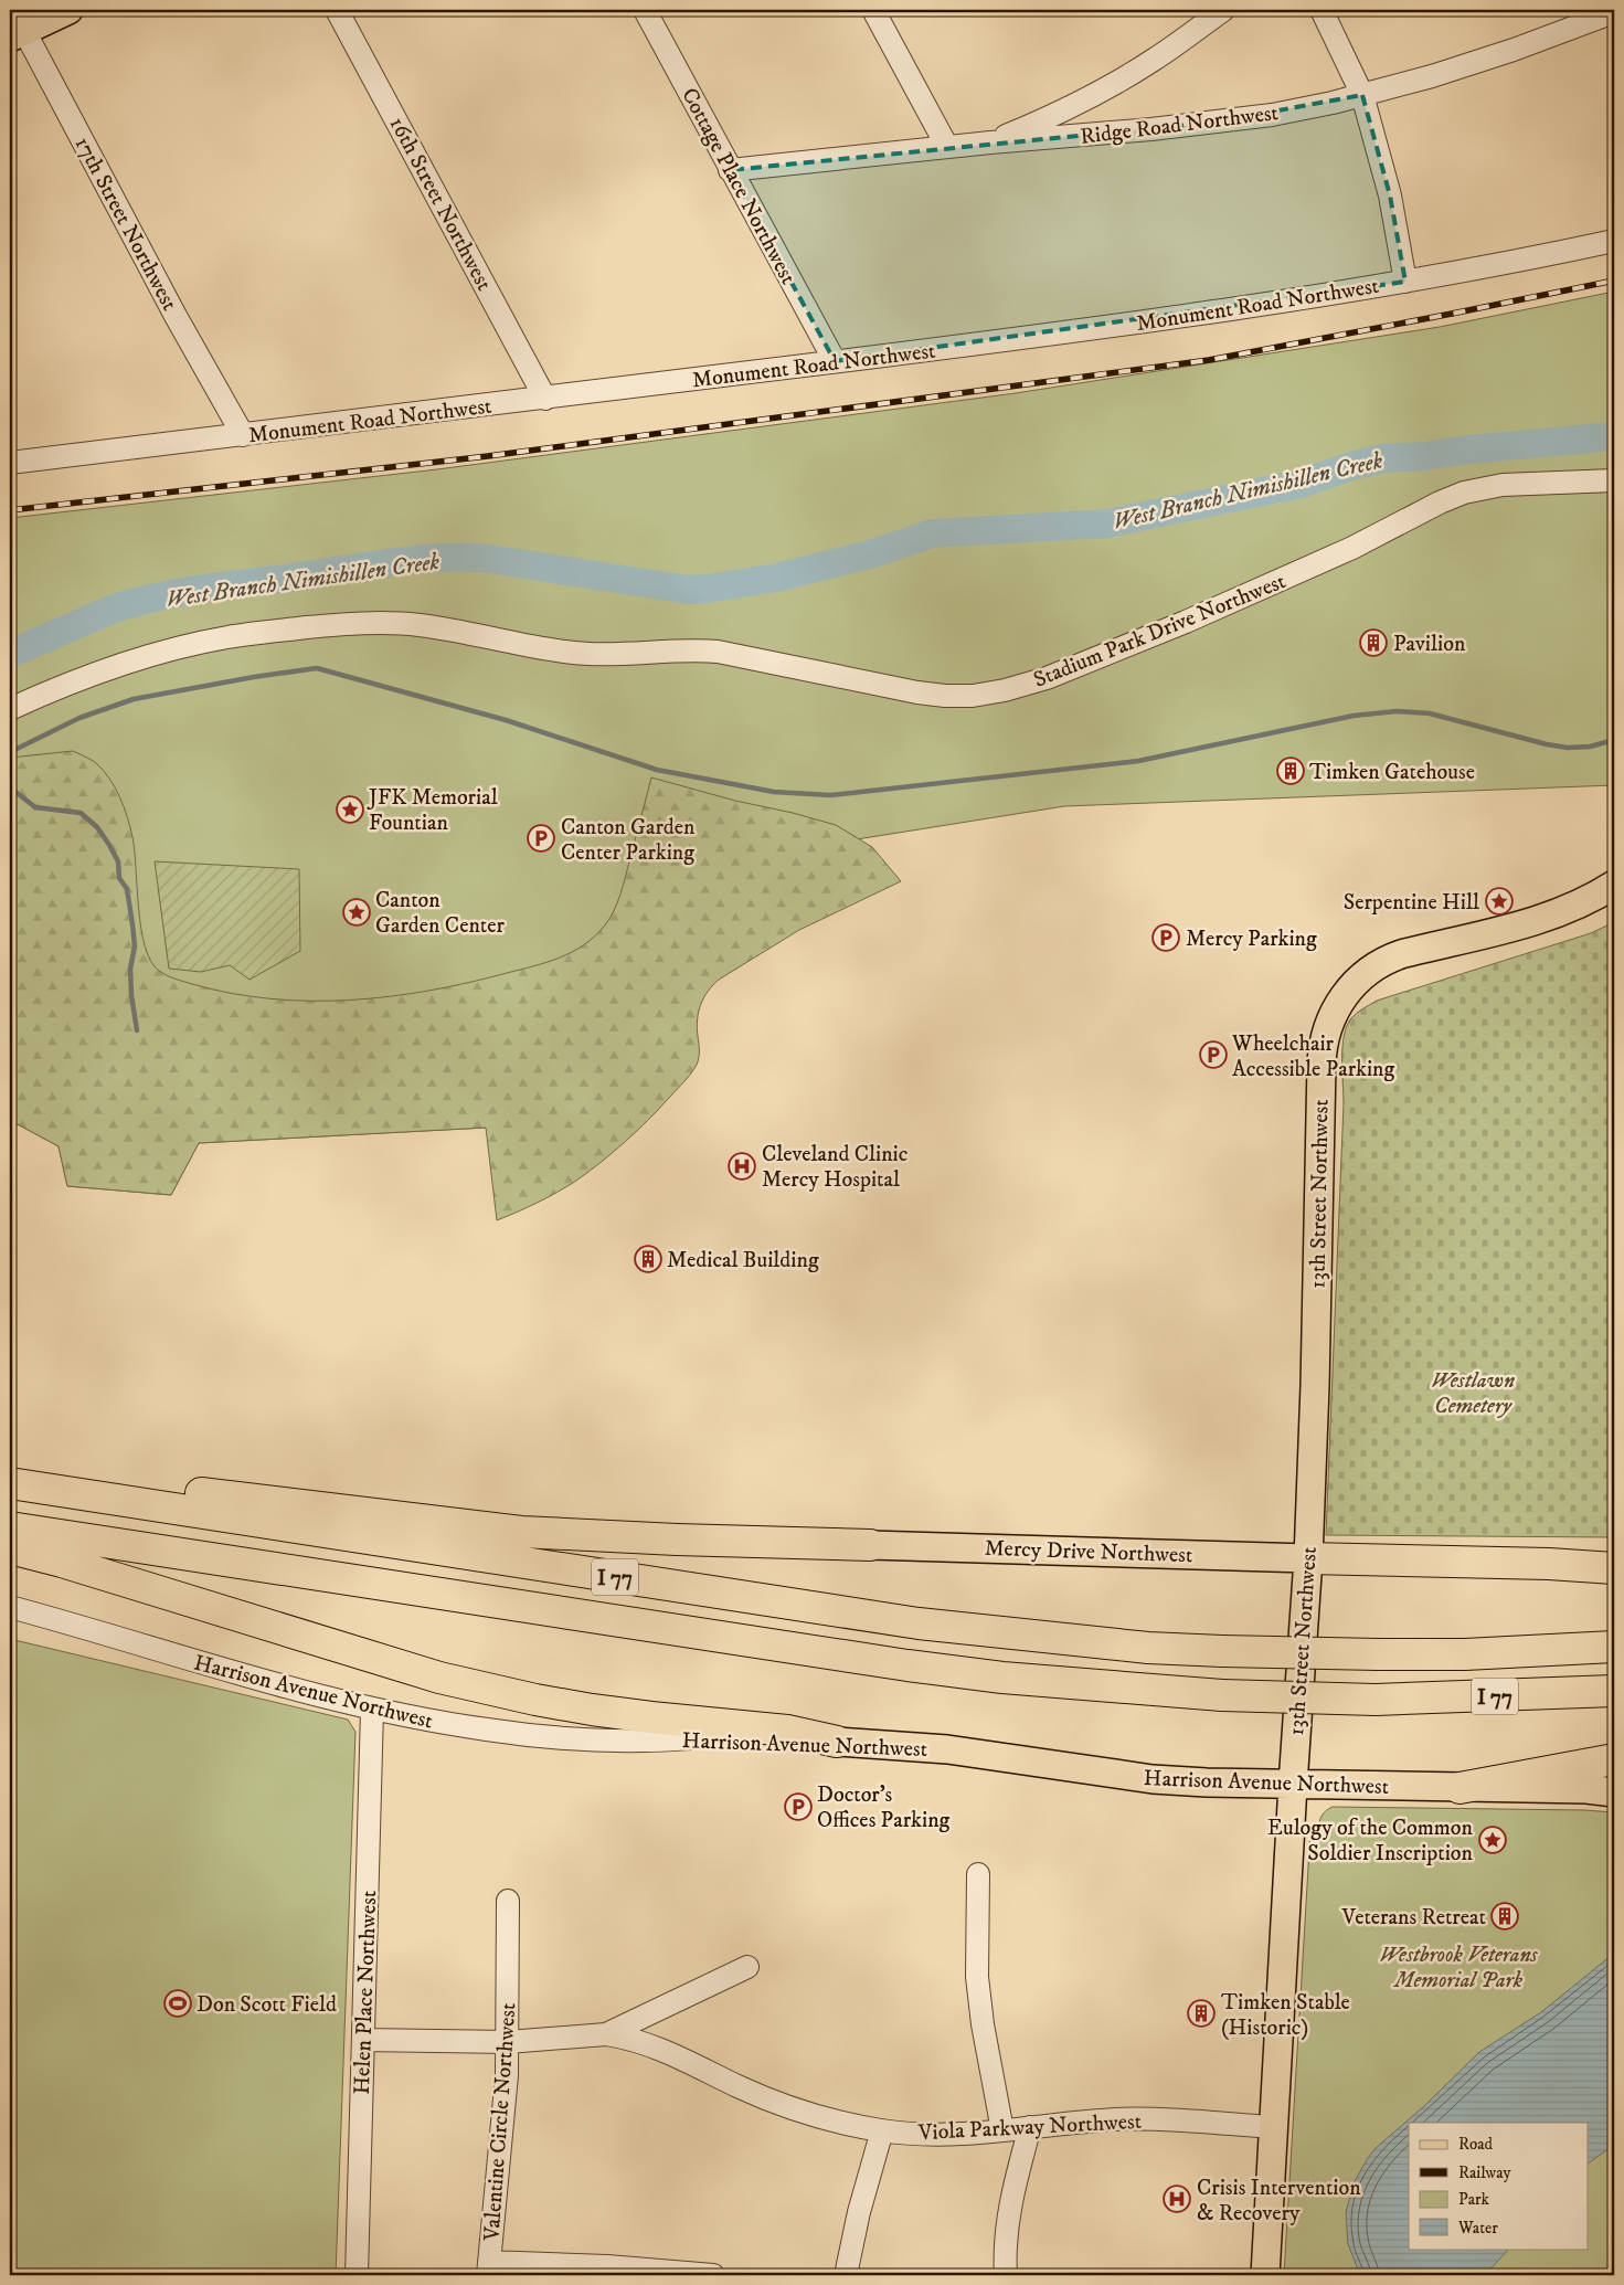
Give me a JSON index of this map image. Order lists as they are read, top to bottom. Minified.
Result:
{"streets":{"highway":["I 77"],"main road":["13th Street Northwest","Mercy Drive Northwest","Harrison Avenue Northwest"],"street":["Ridge Road Northwest","Cottage Place Northwest","16th Street Northwest","17th Street Northwest","Monument Road Northwest","Stadium Park Drive Northwest","Helen Place Northwest","Valentine Circle Northwest","Viola Parkway Northwest"]},"crossings":[["Ridge Road Northwest","Cottage Place Northwest"],["Cottage Place Northwest","Monument Road Northwest"],["16th Street Northwest","Monument Road Northwest"],["17th Street Northwest","Monument Road Northwest"],["13th Street Northwest","Mercy Drive Northwest"],["13th Street Northwest","Harrison Avenue Northwest"],["13th Street Northwest","Viola Parkway Northwest"],["Harrison Avenue Northwest","Helen Place Northwest"]],"water":["West Branch Nimishillen Creek"],"parks":["Westlawn Cemetery","Westbrook Veterans Memorial Park"],"places":{"building":["Pavilion","Timken Gatehouse","Medical Building","Veterans Retreat","Timken Stable (Historic)"],"place":["JFK Memorial Fountian","Serpentine Hill","Canton Garden Center","Eulogy of the Common Soldier Inscription"],"parking":["Canton Garden Center Parking","Mercy Parking","Wheelchair Accessible Parking","Doctor's Offices Parking"],"hospital":["Cleveland Clinic Mercy Hospital","Crisis Intervention & Recovery"],"sports":["Don Scott Field"]},"legend":["Road","Railway","Park","Water"]}
